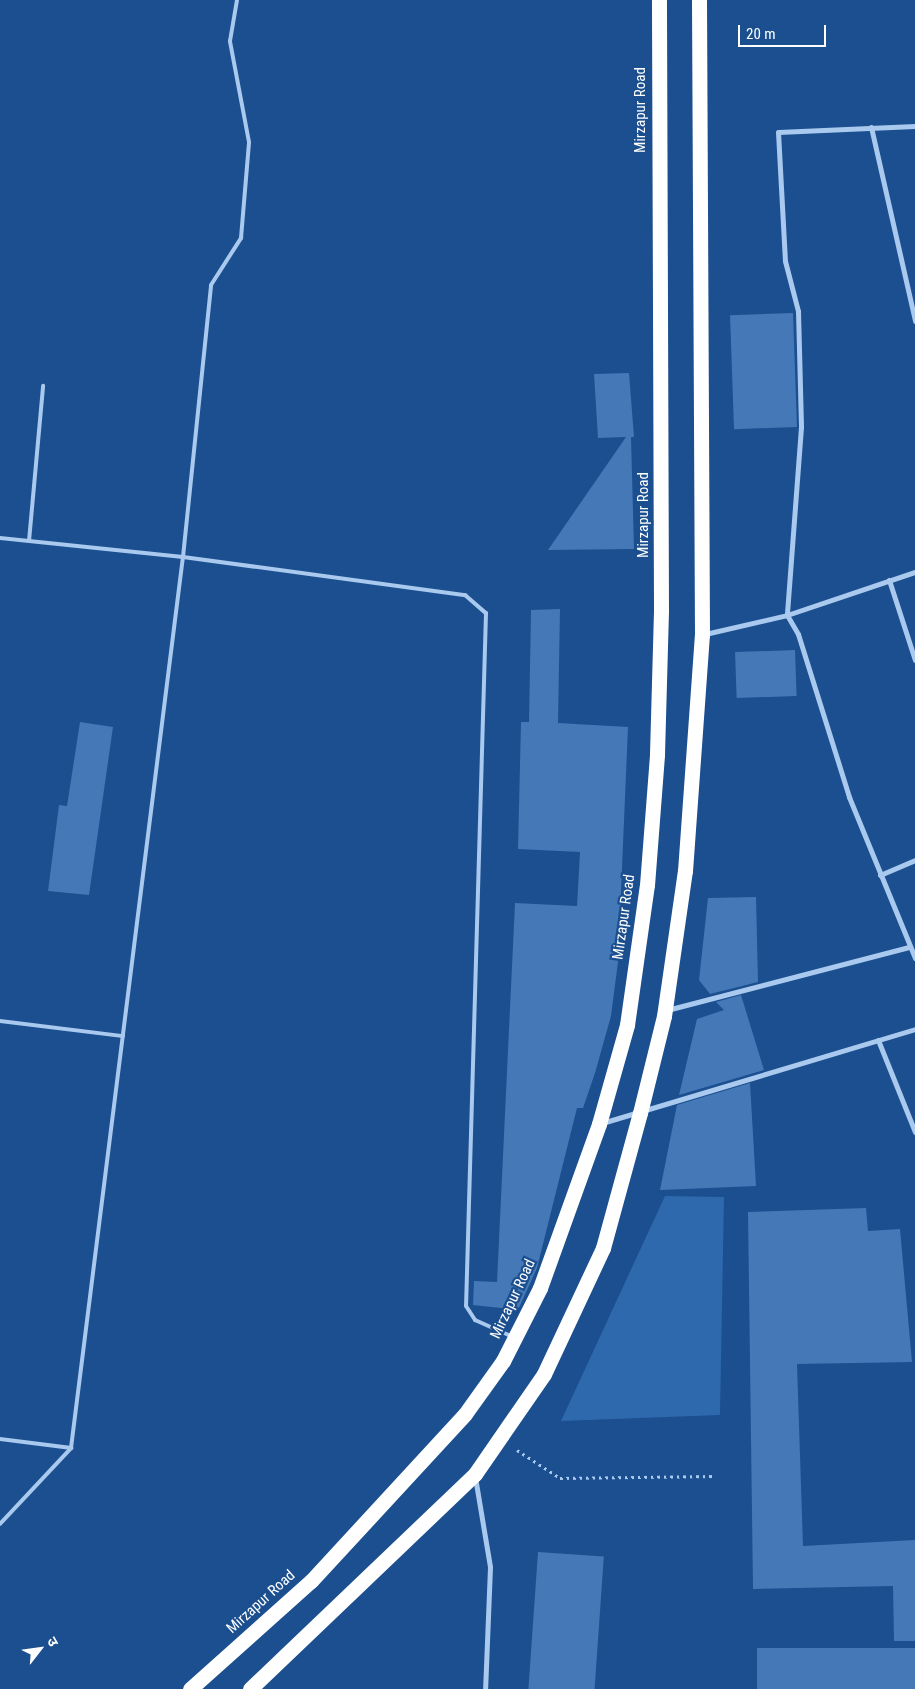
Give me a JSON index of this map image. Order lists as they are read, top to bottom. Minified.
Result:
{"streets":{"highway":["Mirzapur Road"]},"scale_bar":"20 m","north":"top right"}
